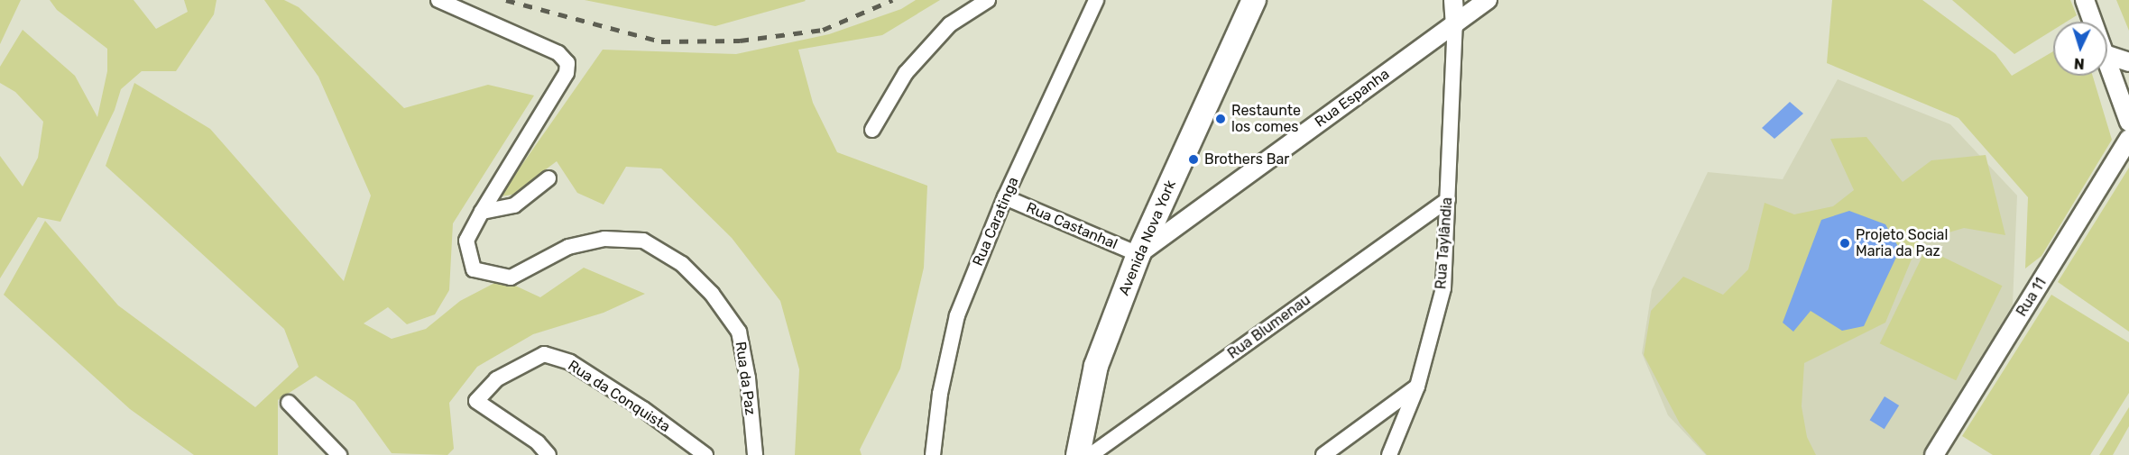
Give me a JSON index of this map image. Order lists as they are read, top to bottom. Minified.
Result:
{"streets":{"main road":["Avenida Nova York"],"street":["Rua Espanha","Rua Caratinga","Rua Castanhal","Rua Taylândia","Rua 11","Rua Blumenau","Rua da Paz","Rua da Conquista"]},"crossings":[["Rua Espanha","Rua Castanhal"],["Rua Espanha","Avenida Nova York"],["Rua Espanha","Rua Taylândia"],["Rua Caratinga","Rua Castanhal"],["Rua Castanhal","Avenida Nova York"],["Rua Taylândia","Rua Blumenau"]],"places":["Restaunte los comes","Brothers Bar","Projeto Social Maria da Paz"],"north":"bottom"}
